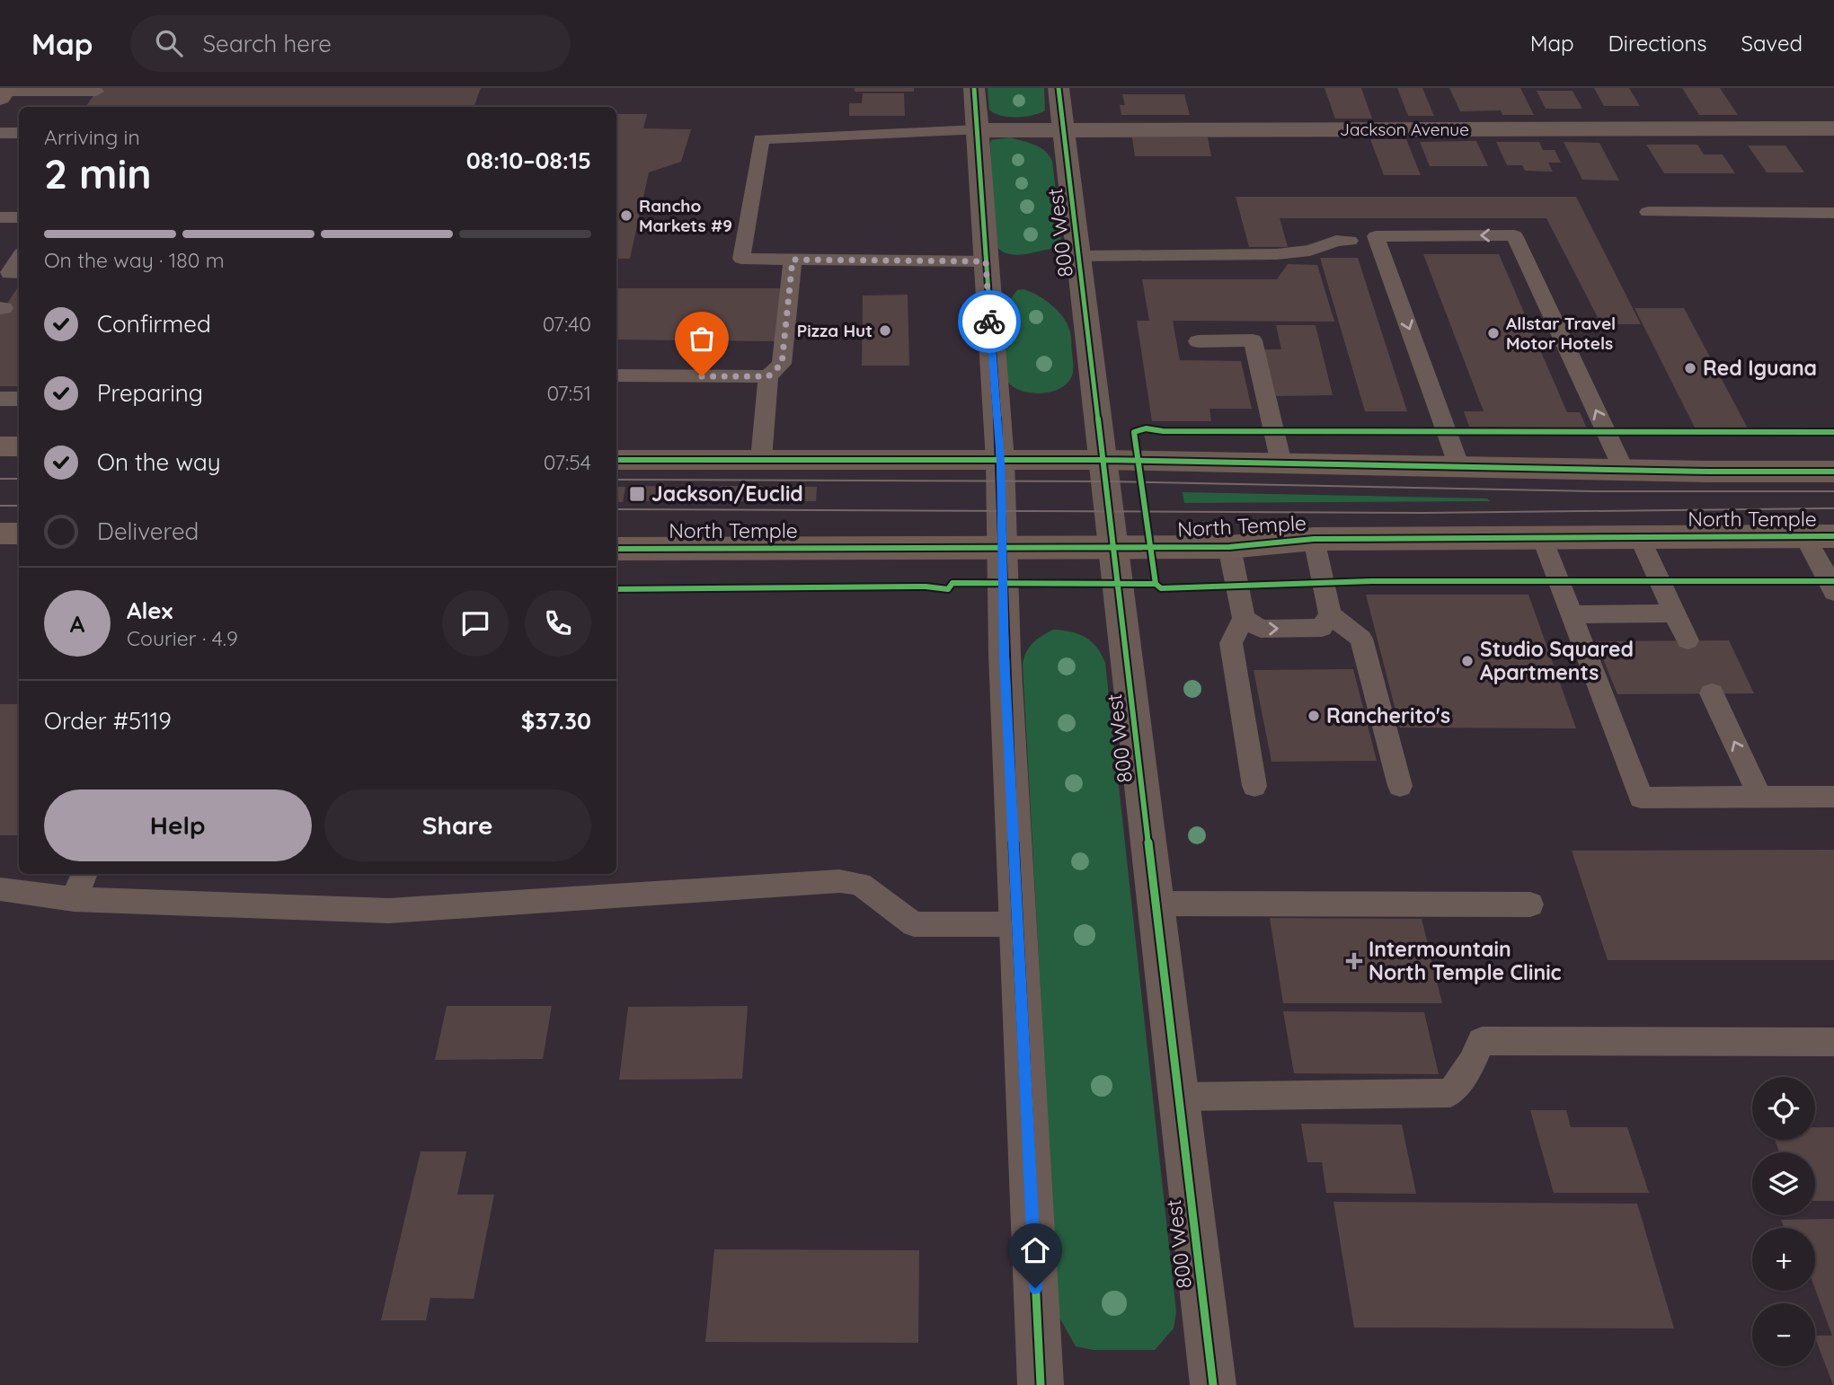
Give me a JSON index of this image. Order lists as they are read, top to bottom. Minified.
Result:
{"streets":{"main road":["North Temple"],"street":["Jackson Avenue","800 West"]},"crossings":[["Jackson Avenue","800 West"],["800 West","North Temple"]],"places":{"other":["Rancho Markets #9","Pizza Hut","Allstar Travel Motor Hotels","Red Iguana","Studio Squared Apartments","Rancherito's"],"transit":["Jackson/Euclid"],"health":["Intermountain North Temple Clinic"]},"page":{"header":"Map","search":"Search here","nav":["Map","Directions","Saved"],"heading":["2 min","Arriving in","08:10–08:15"],"panel":["Alex","Courier · 4.9","Order #5119","$37.30"],"bar":"On the way · 180 m","list":[["Confirmed","07:40"],["Preparing","07:51"],["On the way","07:54"],"Delivered"],"round":"A","buttons":["Help","Share"],"map_buttons":["+","−"]}}
